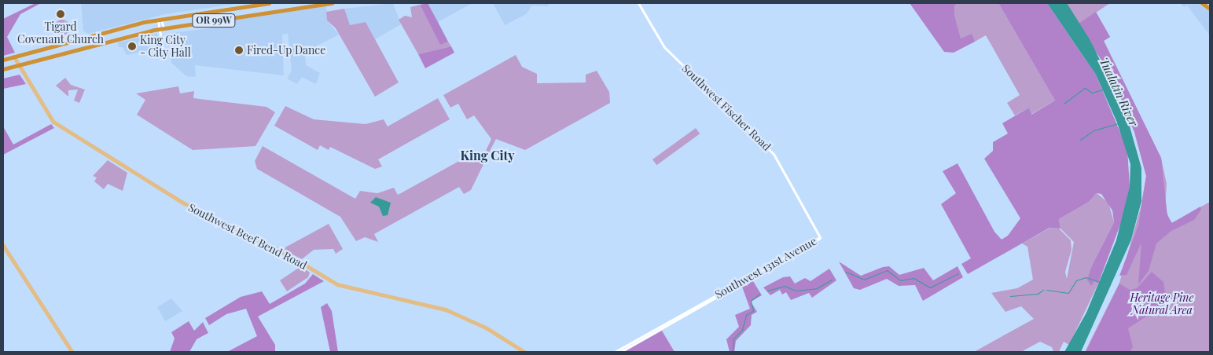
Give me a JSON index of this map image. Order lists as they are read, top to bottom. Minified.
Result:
{"streets":{"highway":["OR 99W"],"main road":["Southwest Beef Bend Road"],"street":["Southwest Fischer Road","Southwest 131st Avenue"]},"crossings":[["OR 99W","Southwest Beef Bend Road"],["Southwest Fischer Road","Southwest 131st Avenue"]],"districts":["King City"],"water":["Tualatin River"],"parks":["Heritage Pine Natural Area"],"places":["Tigard Covenant Church","King City - City Hall","Fired-Up Dance"]}
